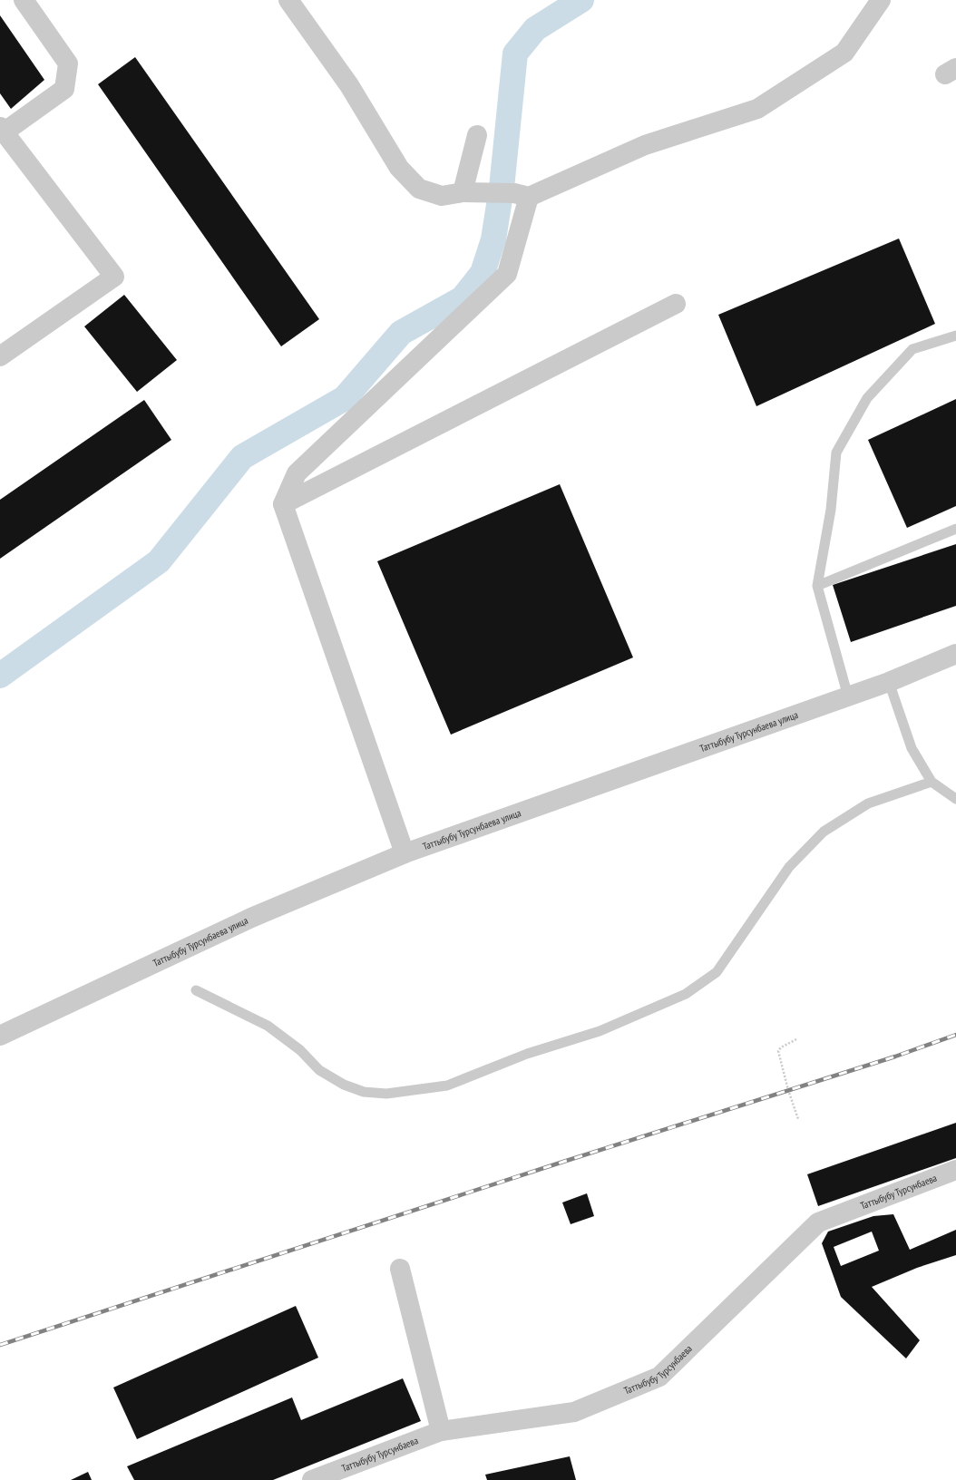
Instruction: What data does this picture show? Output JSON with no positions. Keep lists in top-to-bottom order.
{
  "streets": {
    "street": ["Таттыбубу Турсунбаева улица", "Таттыбубу Турсунбаева"]
  }
}
